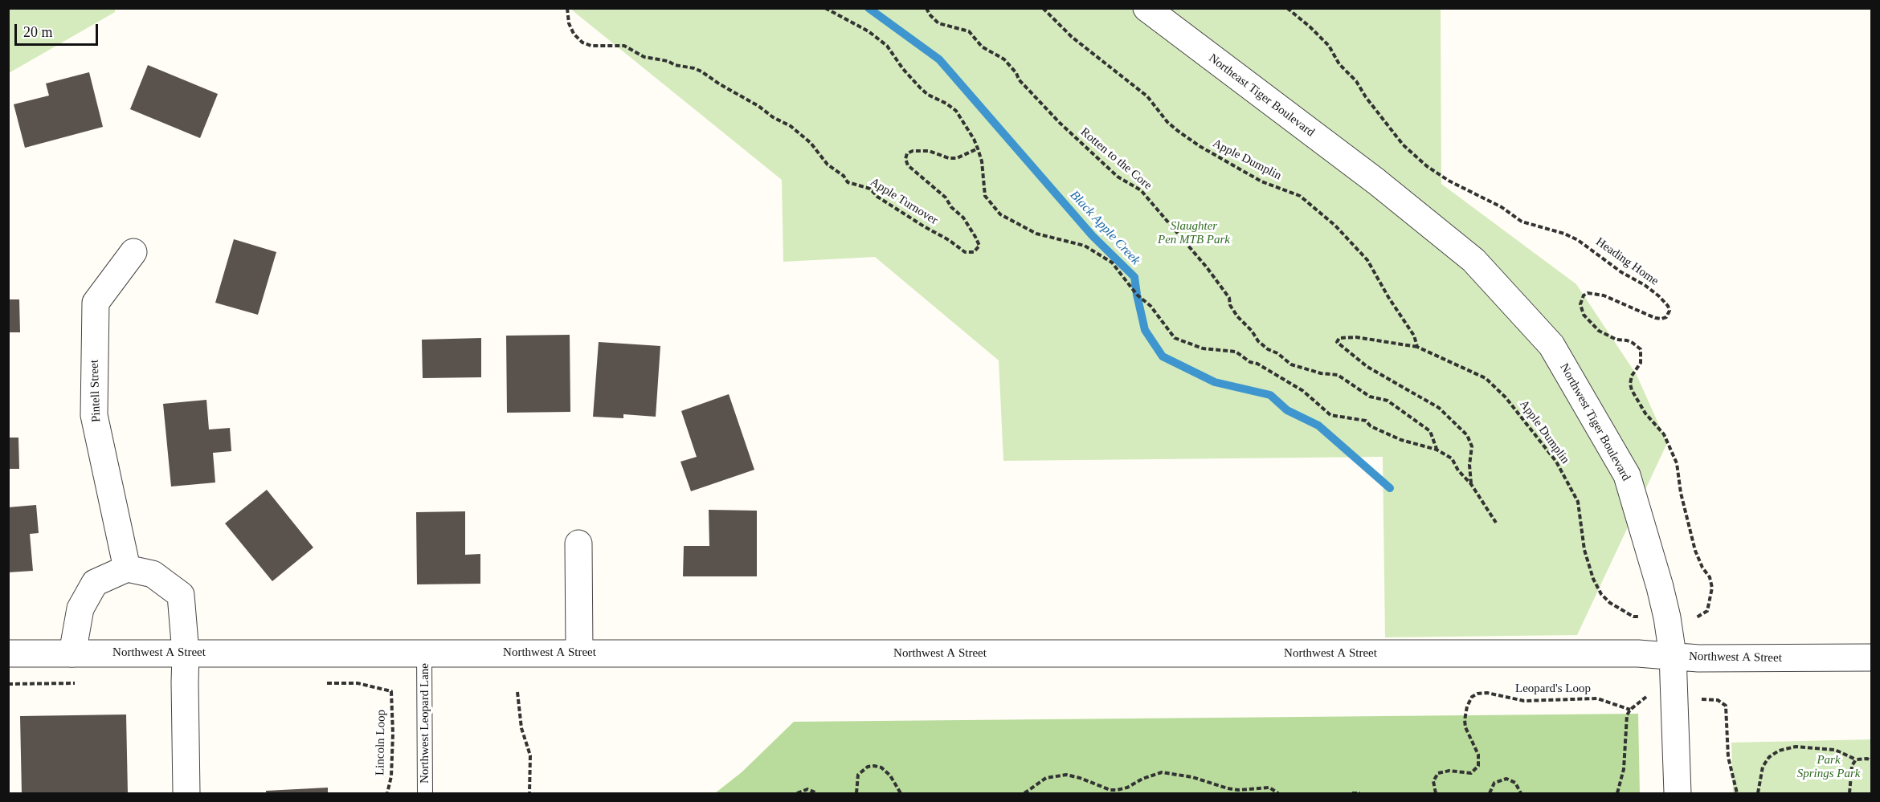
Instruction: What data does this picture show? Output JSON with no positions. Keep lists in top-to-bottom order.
{
  "streets": {
    "street": [
      "Northeast Tiger Boulevard",
      "Pintell Street",
      "Northwest Tiger Boulevard",
      "Northwest A Street"
    ],
    "lane": ["Northwest Leopard Lane"],
    "path": [
      "Rotten to the Core",
      "Apple Dumplin",
      "Apple Turnover",
      "Heading Home",
      "Leopard's Loop",
      "Lincoln Loop"
    ]
  },
  "crossings": [
    ["Northeast Tiger Boulevard", "Northwest Tiger Boulevard"],
    ["Northwest Tiger Boulevard", "Northwest A Street"],
    ["Northwest A Street", "Northwest Leopard Lane"]
  ],
  "water": ["Black Apple Creek"],
  "parks": ["Slaughter Pen MTB Park", "Park Springs Park"],
  "scale_bar": "20 m"
}
